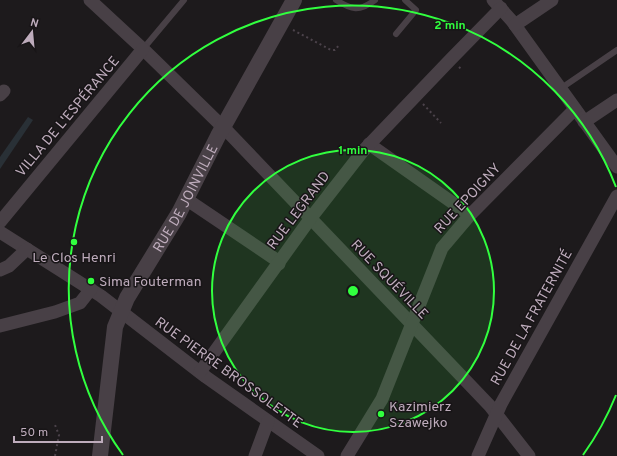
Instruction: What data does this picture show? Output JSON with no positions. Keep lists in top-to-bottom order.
{
  "streets": {
    "street": [
      "VILLA DE L'ESPÉRANCE",
      "RUE DE JOINVILLE",
      "RUE EPOIGNY",
      "RUE LEGRAND",
      "RUE SQUÉVILLE",
      "RUE DE LA FRATERNITÉ",
      "RUE PIERRE BROSSOLETTE"
    ]
  },
  "crossings": [
    ["VILLA DE L'ESPÉRANCE", "RUE SQUÉVILLE"],
    ["RUE DE JOINVILLE", "RUE SQUÉVILLE"],
    ["RUE DE JOINVILLE", "RUE PIERRE BROSSOLETTE"],
    ["RUE EPOIGNY", "RUE SQUÉVILLE"],
    ["RUE LEGRAND", "RUE SQUÉVILLE"],
    ["RUE LEGRAND", "RUE PIERRE BROSSOLETTE"],
    ["RUE SQUÉVILLE", "RUE DE LA FRATERNITÉ"]
  ],
  "places": ["Le Clos Henri", "Sima Fouterman", "Kazimierz Szawejko"],
  "scale_bar": "50 m",
  "north": "top",
  "rings": ["2 min", "1 min"]
}
